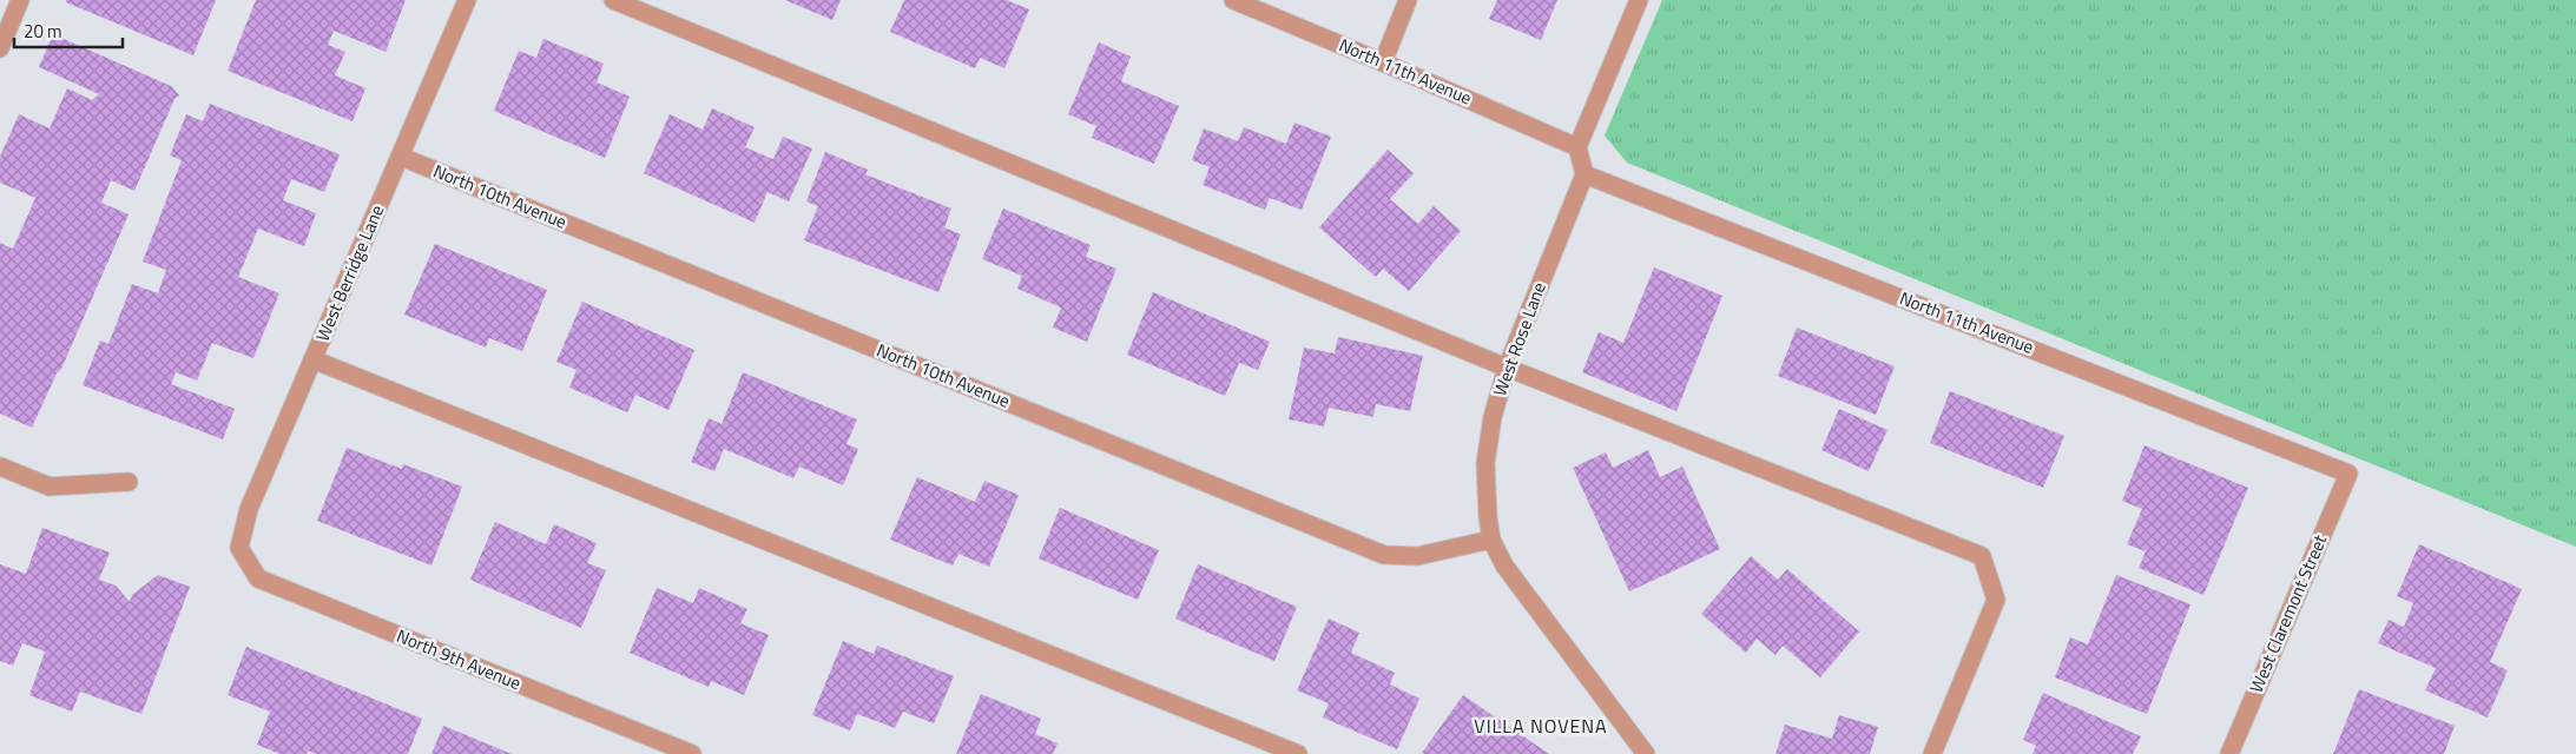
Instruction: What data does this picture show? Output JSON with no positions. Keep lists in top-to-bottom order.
{
  "streets": {
    "street": [
      "North 11th Avenue",
      "North 10th Avenue",
      "West Berridge Lane",
      "West Rose Lane",
      "West Claremont Street",
      "North 9th Avenue"
    ]
  },
  "crossings": [
    ["North 11th Avenue", "West Rose Lane"],
    ["North 11th Avenue", "West Claremont Street"],
    ["North 10th Avenue", "West Berridge Lane"],
    ["North 10th Avenue", "West Rose Lane"],
    ["West Berridge Lane", "North 9th Avenue"]
  ],
  "districts": ["VILLA NOVENA"],
  "scale_bar": "20 m"
}
